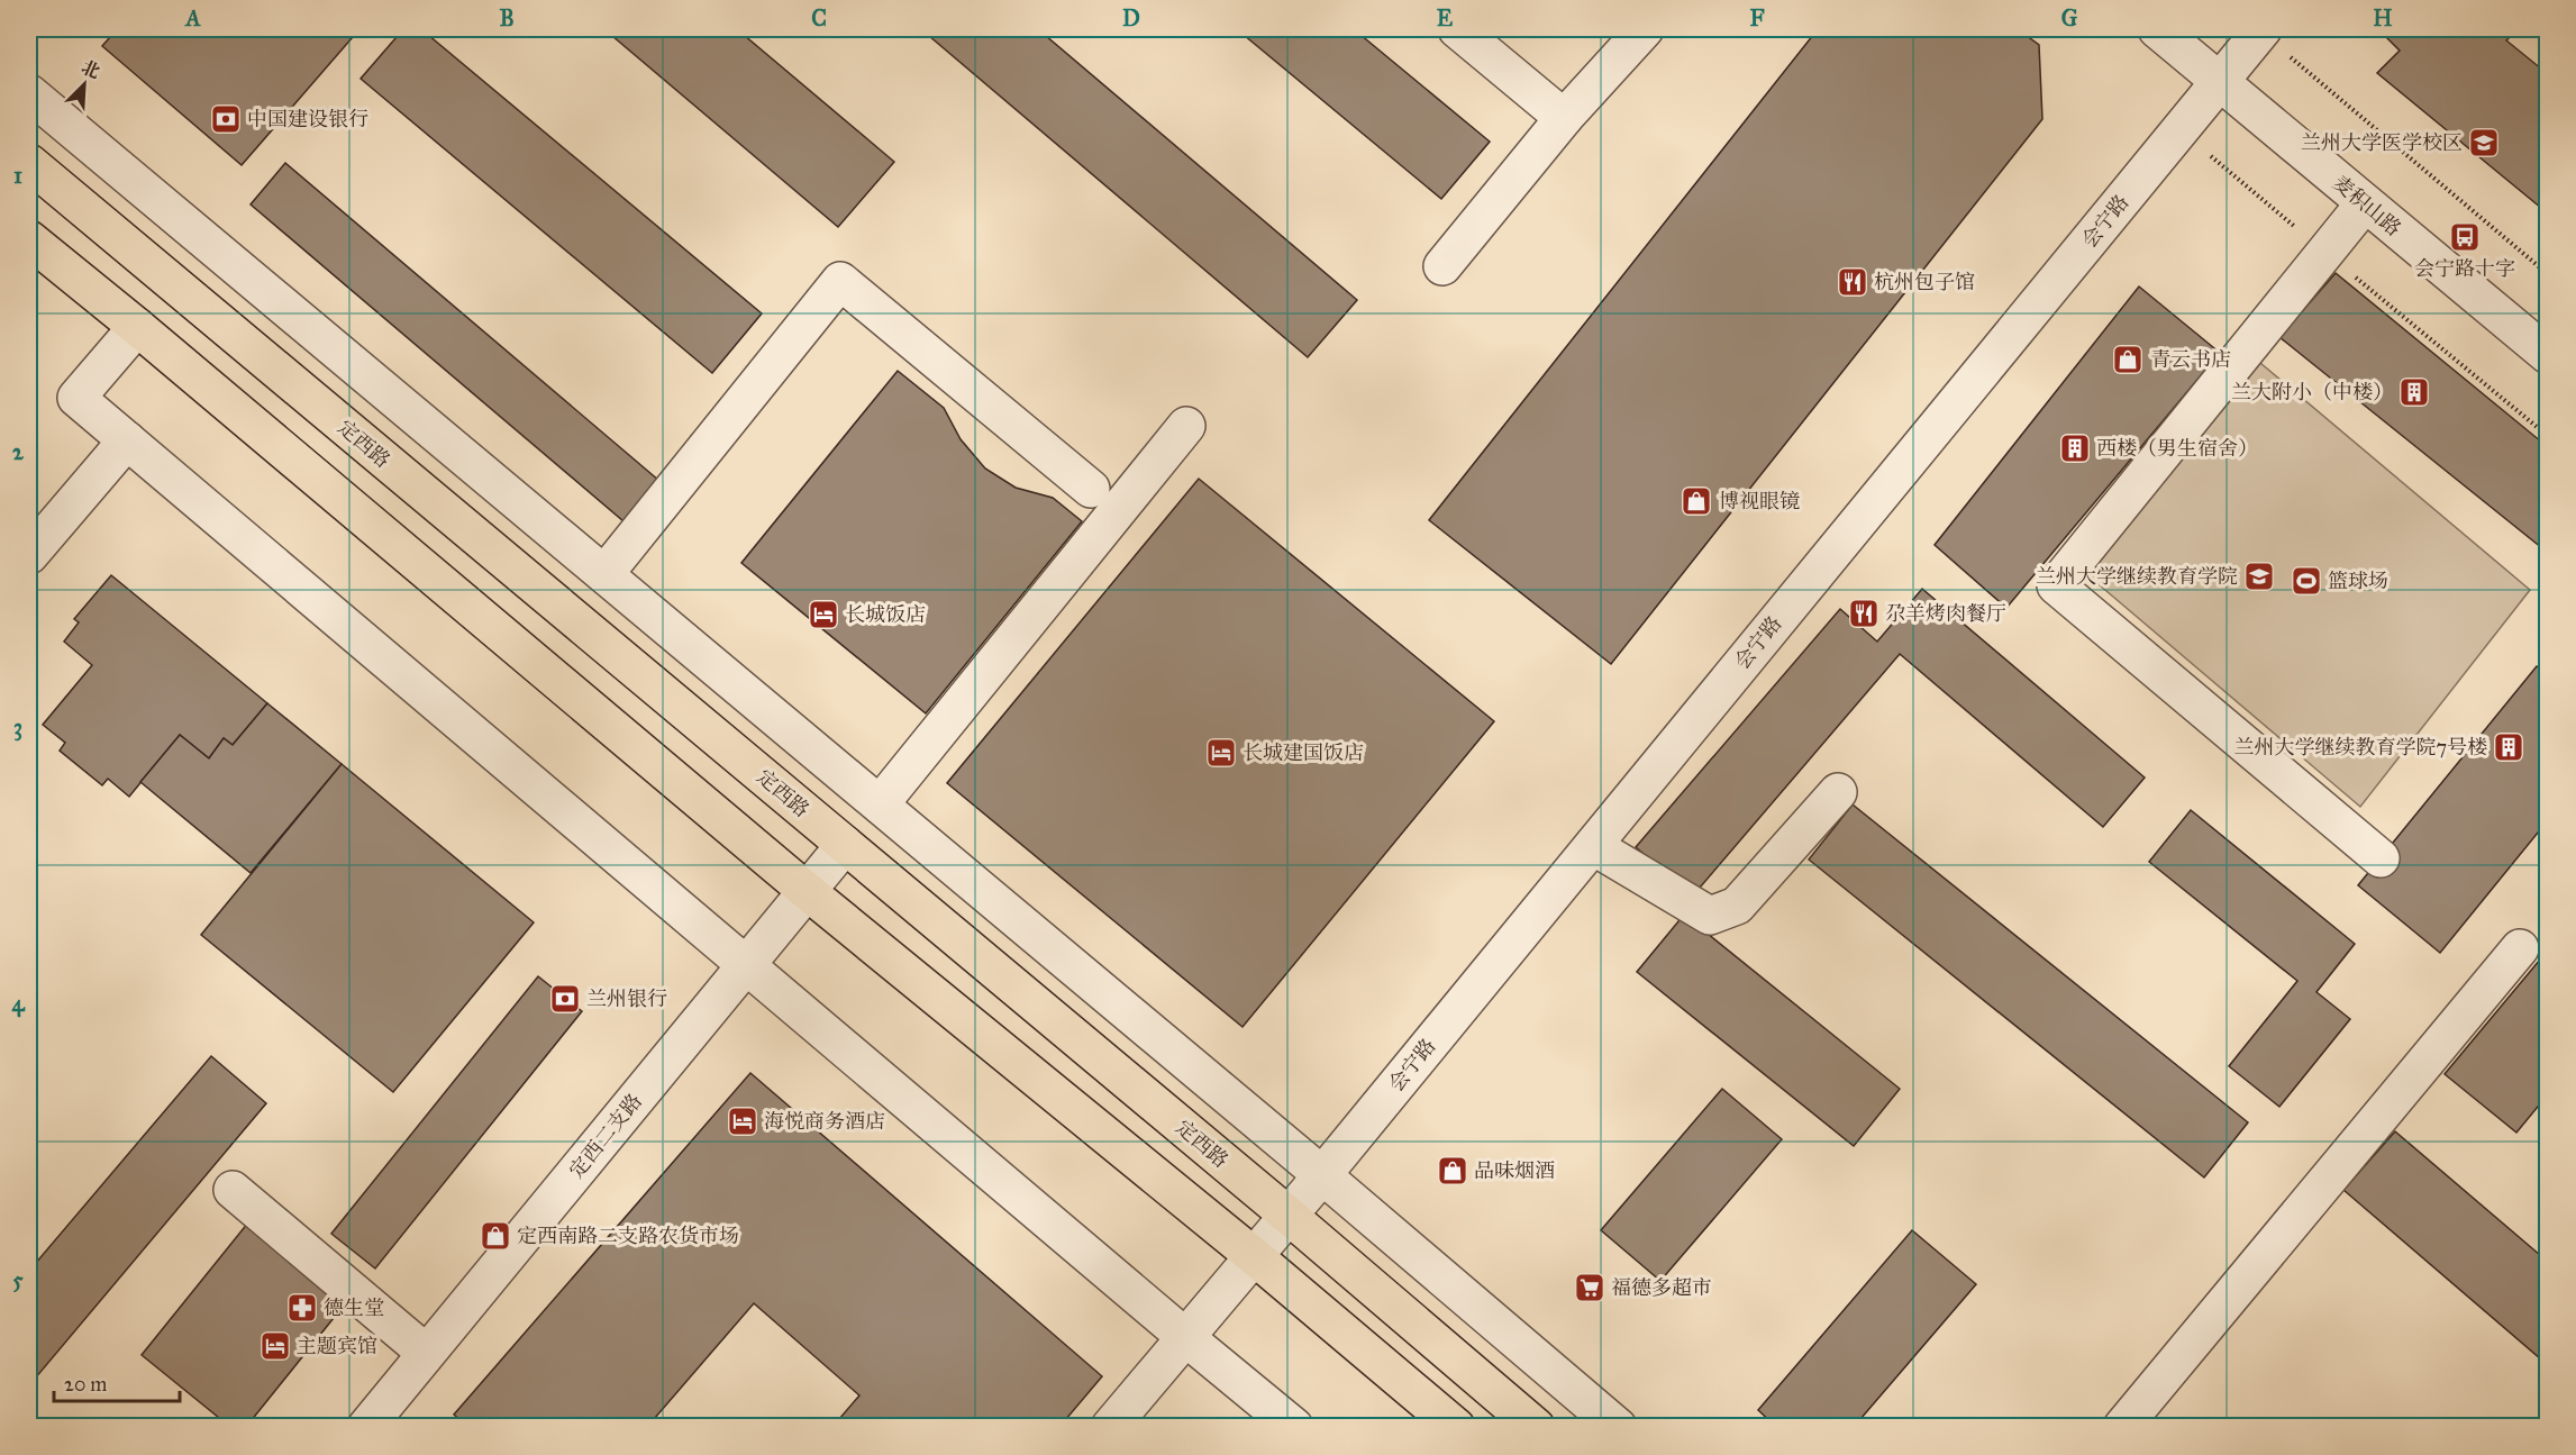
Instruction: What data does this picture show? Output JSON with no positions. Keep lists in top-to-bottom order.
{
  "streets": {
    "main road": ["定西路"],
    "street": ["麦积山路", "会宁路", "定西二支路"]
  },
  "crossings": [
    ["麦积山路", "会宁路"],
    ["会宁路", "定西路"],
    ["定西路", "定西二支路"]
  ],
  "places": {
    "bank": ["中国建设银行", "兰州银行"],
    "school or university": ["兰州大学医学校区", "兰州大学继续教育学院"],
    "bus stop": ["会宁路十字"],
    "restaurant": ["杭州包子馆", "尕羊烤肉餐厅"],
    "shop": [
      "青云书店",
      "博视眼镜",
      "品味烟酒",
      "定西南路二支路农货市场"
    ],
    "building": ["兰大附小（中楼）", "西楼（男生宿舍）", "兰州大学继续教育学院7号楼"],
    "sports": ["篮球场"],
    "hotel": [
      "长城饭店",
      "长城建国饭店",
      "海悦商务酒店",
      "主题宾馆"
    ],
    "supermarket": ["福德多超市"],
    "pharmacy": ["德生堂"]
  },
  "scale_bar": "20 m",
  "north": "top right",
  "grid": {
    "columns": [
      "A",
      "B",
      "C",
      "D",
      "E",
      "F",
      "G",
      "H"
    ],
    "rows": [
      "1",
      "2",
      "3",
      "4",
      "5"
    ]
  }
}
